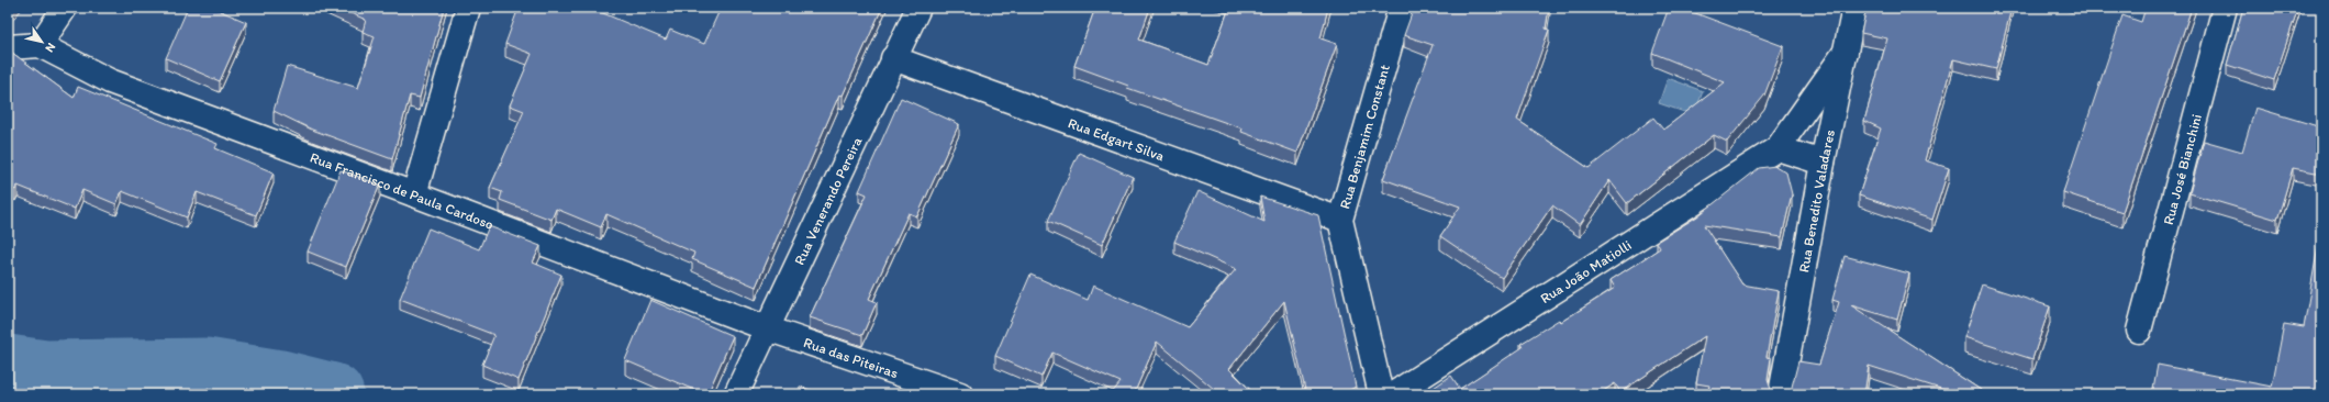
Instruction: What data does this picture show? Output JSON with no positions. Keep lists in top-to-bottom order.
{
  "streets": {
    "street": [
      "Rua Benjamim Constant",
      "Rua Edgart Silva",
      "Rua José Bianchini",
      "Rua Francisco de Paula Cardoso",
      "Rua Venerando Pereira",
      "Rua Benedito Valadares",
      "Rua João Matiolli",
      "Rua das Piteiras"
    ]
  },
  "crossings": [
    ["Rua Benjamim Constant", "Rua Edgart Silva"],
    ["Rua Edgart Silva", "Rua Venerando Pereira"],
    ["Rua Francisco de Paula Cardoso", "Rua Venerando Pereira"],
    ["Rua Francisco de Paula Cardoso", "Rua das Piteiras"],
    ["Rua Venerando Pereira", "Rua das Piteiras"],
    ["Rua Benedito Valadares", "Rua João Matiolli"]
  ],
  "north": "bottom right"
}
